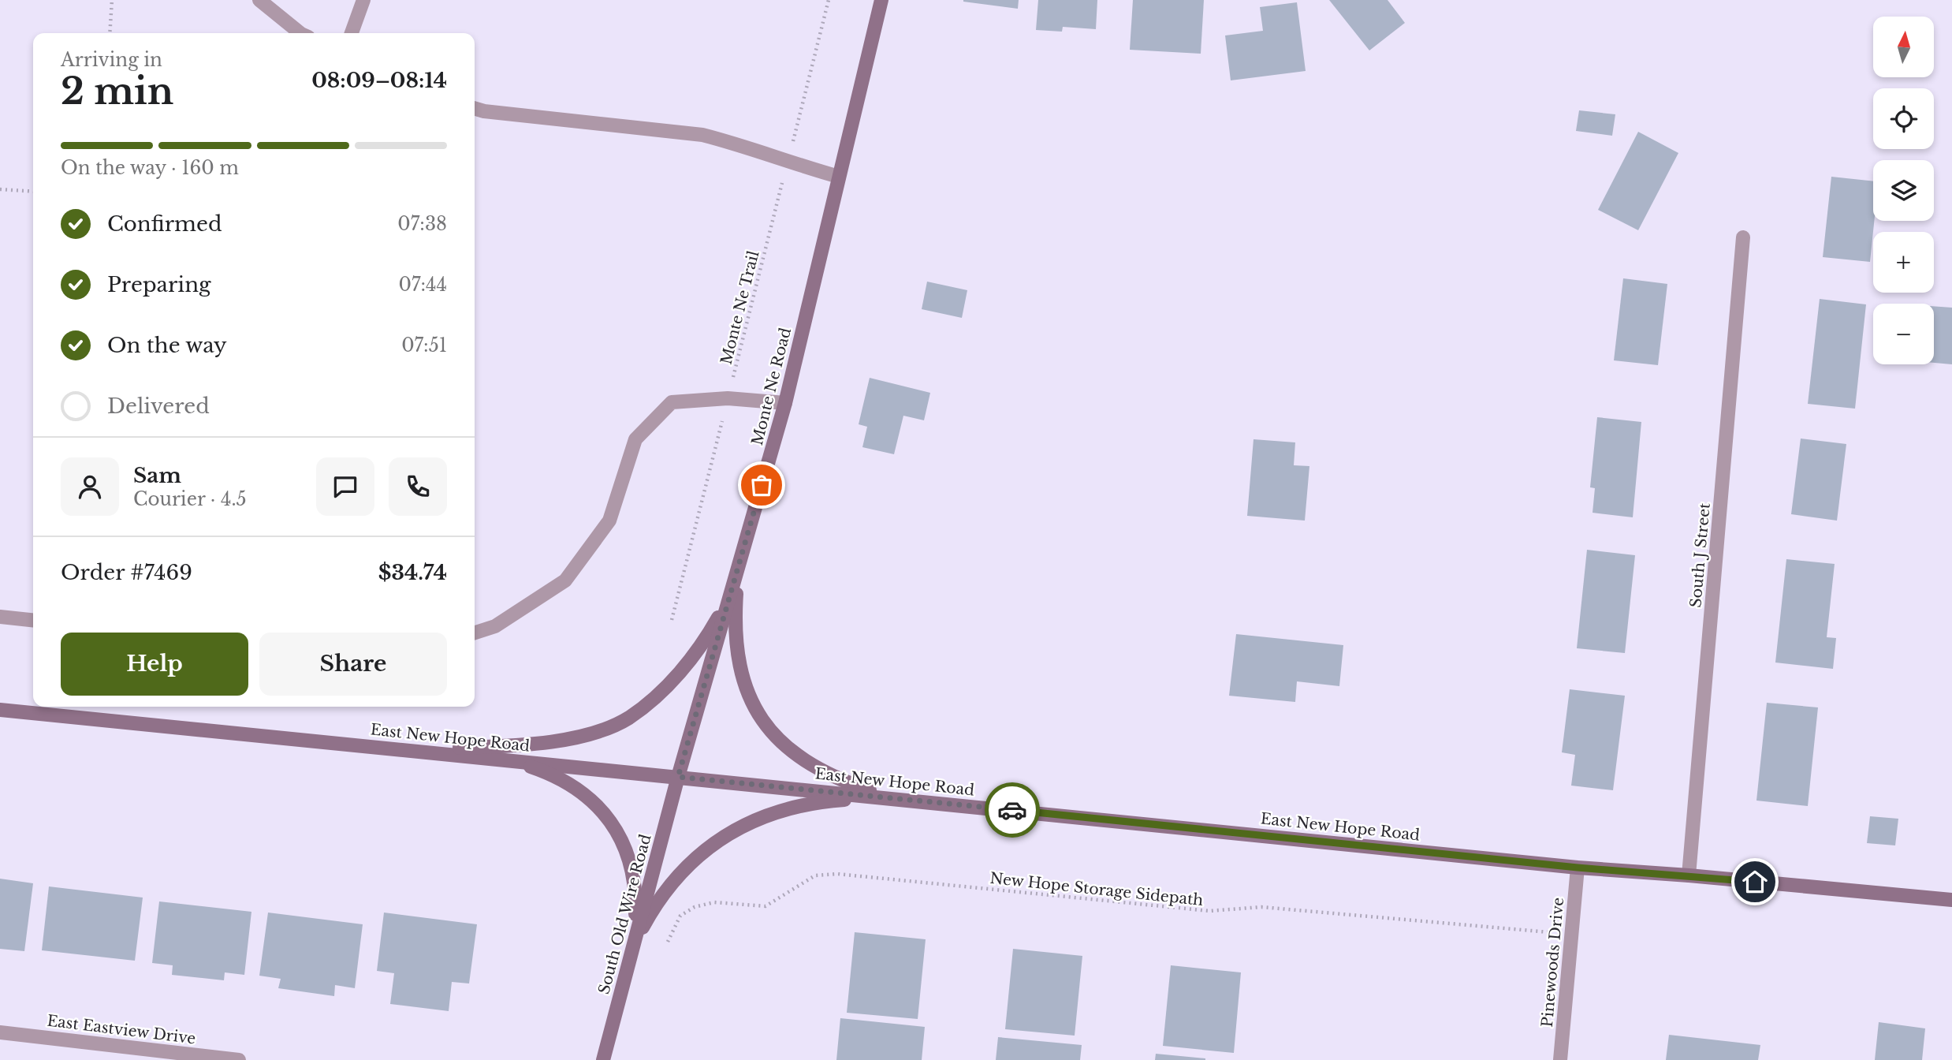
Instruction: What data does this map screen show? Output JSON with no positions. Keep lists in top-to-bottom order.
{
  "streets": {
    "street": [
      "Monte Ne Road",
      "South J Street",
      "East New Hope Road",
      "South Old Wire Road",
      "Pinewoods Drive",
      "East Eastview Drive"
    ],
    "path": ["Monte Ne Trail", "New Hope Storage Sidepath"]
  },
  "crossings": [
    ["Monte Ne Road", "East New Hope Road"],
    ["Monte Ne Road", "South Old Wire Road"],
    ["South J Street", "East New Hope Road"],
    ["East New Hope Road", "South Old Wire Road"],
    ["East New Hope Road", "Pinewoods Drive"]
  ],
  "north": "top",
  "page": {
    "map_buttons": ["+", "−"],
    "heading": ["2 min", "Arriving in", "08:09–08:14"],
    "panel": [
      "Sam",
      "Courier · 4.5",
      "Order #7469",
      "$34.74"
    ],
    "bar": "On the way · 160 m",
    "list": [
      ["Confirmed", "07:38"],
      ["Preparing", "07:44"],
      ["On the way", "07:51"],
      "Delivered"
    ],
    "buttons": ["Help", "Share"]
  }
}
